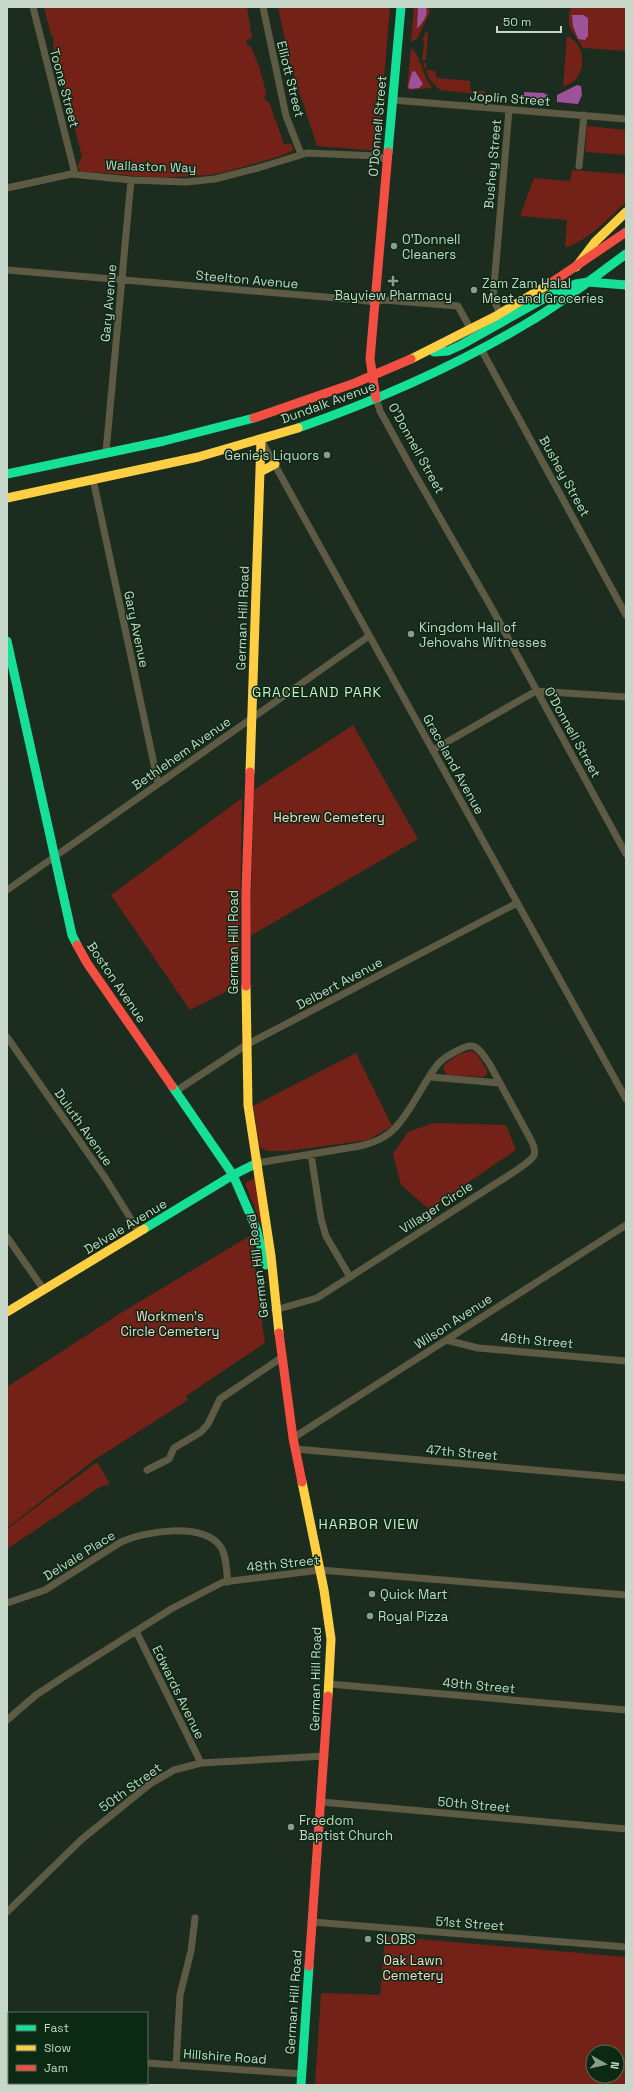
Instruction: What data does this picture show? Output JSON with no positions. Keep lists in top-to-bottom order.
{
  "streets": {
    "main road": [
      "O'Donnell Street",
      "Dundalk Avenue",
      "German Hill Road",
      "Boston Avenue",
      "Delvale Avenue"
    ],
    "street": [
      "Elliott Street",
      "Toone Street",
      "Joplin Street",
      "Bushey Street",
      "Wallaston Way",
      "Steelton Avenue",
      "Gary Avenue",
      "Bethlehem Avenue",
      "Graceland Avenue",
      "Delbert Avenue",
      "Duluth Avenue",
      "Villager Circle",
      "Wilson Avenue",
      "46th Street",
      "47th Street",
      "Delvale Place",
      "48th Street",
      "49th Street",
      "Edwards Avenue",
      "50th Street",
      "51st Street",
      "Hillshire Road"
    ]
  },
  "crossings": [
    ["Elliott Street", "Wallaston Way"],
    ["Toone Street", "Wallaston Way"],
    ["Joplin Street", "O'Donnell Street"],
    ["Joplin Street", "Bushey Street"],
    ["O'Donnell Street", "Wallaston Way"],
    ["O'Donnell Street", "Steelton Avenue"],
    ["O'Donnell Street", "Dundalk Avenue"],
    ["Bushey Street", "Dundalk Avenue"],
    ["Wallaston Way", "Gary Avenue"],
    ["Steelton Avenue", "Gary Avenue"],
    ["Steelton Avenue", "Dundalk Avenue"],
    ["Gary Avenue", "Dundalk Avenue"],
    ["Gary Avenue", "Bethlehem Avenue"],
    ["Dundalk Avenue", "German Hill Road"],
    ["Dundalk Avenue", "Graceland Avenue"],
    ["German Hill Road", "Bethlehem Avenue"],
    ["German Hill Road", "Graceland Avenue"],
    ["German Hill Road", "Boston Avenue"],
    ["German Hill Road", "Delbert Avenue"],
    ["German Hill Road", "Villager Circle"],
    ["German Hill Road", "Delvale Avenue"],
    ["German Hill Road", "Wilson Avenue"],
    ["German Hill Road", "47th Street"],
    ["German Hill Road", "48th Street"],
    ["German Hill Road", "49th Street"],
    ["German Hill Road", "50th Street"],
    ["German Hill Road", "51st Street"],
    ["German Hill Road", "Hillshire Road"],
    ["Bethlehem Avenue", "Graceland Avenue"],
    ["Bethlehem Avenue", "Boston Avenue"],
    ["Graceland Avenue", "Delbert Avenue"],
    ["Boston Avenue", "Delbert Avenue"],
    ["Boston Avenue", "Villager Circle"],
    ["Boston Avenue", "Delvale Avenue"],
    ["Duluth Avenue", "Delvale Avenue"],
    ["Villager Circle", "Delvale Avenue"],
    ["Wilson Avenue", "46th Street"],
    ["Delvale Place", "48th Street"],
    ["48th Street", "Edwards Avenue"],
    ["Edwards Avenue", "50th Street"]
  ],
  "districts": ["GRACELAND PARK", "HARBOR VIEW"],
  "parks": ["Hebrew Cemetery", "Workmen's Circle Cemetery", "Oak Lawn Cemetery"],
  "places": {
    "other": [
      "O'Donnell Cleaners",
      "Zam Zam Halal Meat and Groceries",
      "Genie's Liquors",
      "Kingdom Hall of Jehovahs Witnesses",
      "Quick Mart",
      "Royal Pizza",
      "Freedom Baptist Church",
      "SLOBS"
    ],
    "health": ["Bayview Pharmacy"]
  },
  "legend": ["Fast", "Slow", "Jam"],
  "scale_bar": "50 m",
  "north": "right"
}
